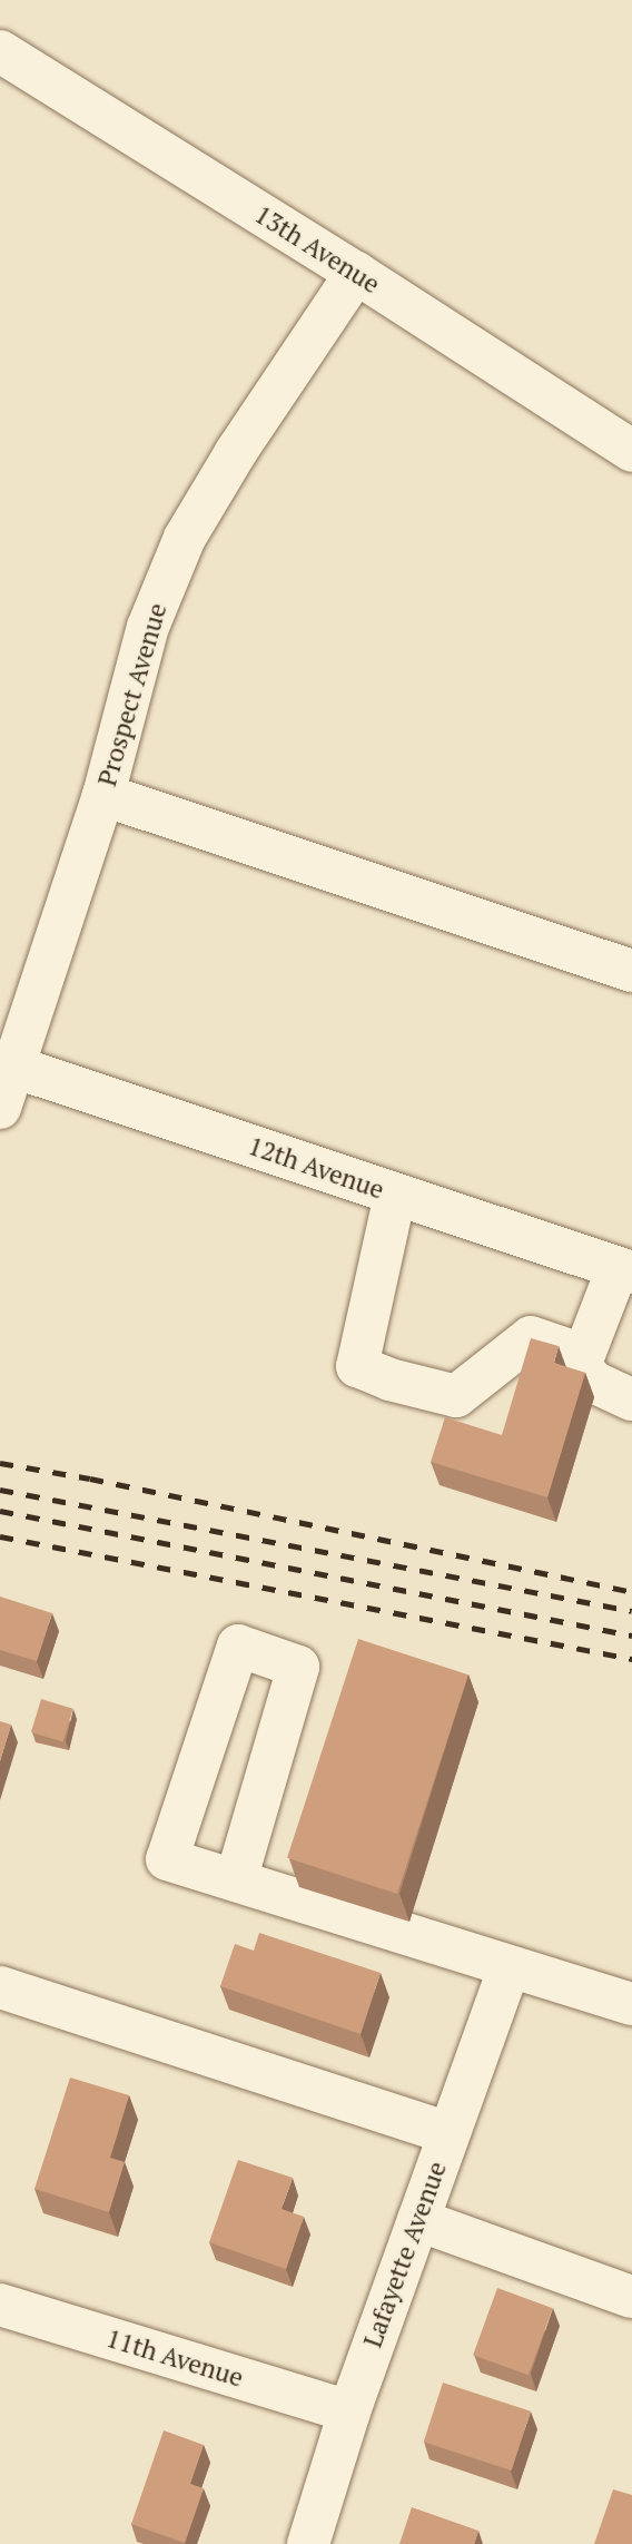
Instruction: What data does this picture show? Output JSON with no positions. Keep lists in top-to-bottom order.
{
  "streets": {
    "street": [
      "13th Avenue",
      "Prospect Avenue",
      "12th Avenue",
      "Lafayette Avenue",
      "11th Avenue"
    ]
  },
  "crossings": [
    ["13th Avenue", "Prospect Avenue"],
    ["Prospect Avenue", "12th Avenue"],
    ["Lafayette Avenue", "11th Avenue"]
  ]
}
